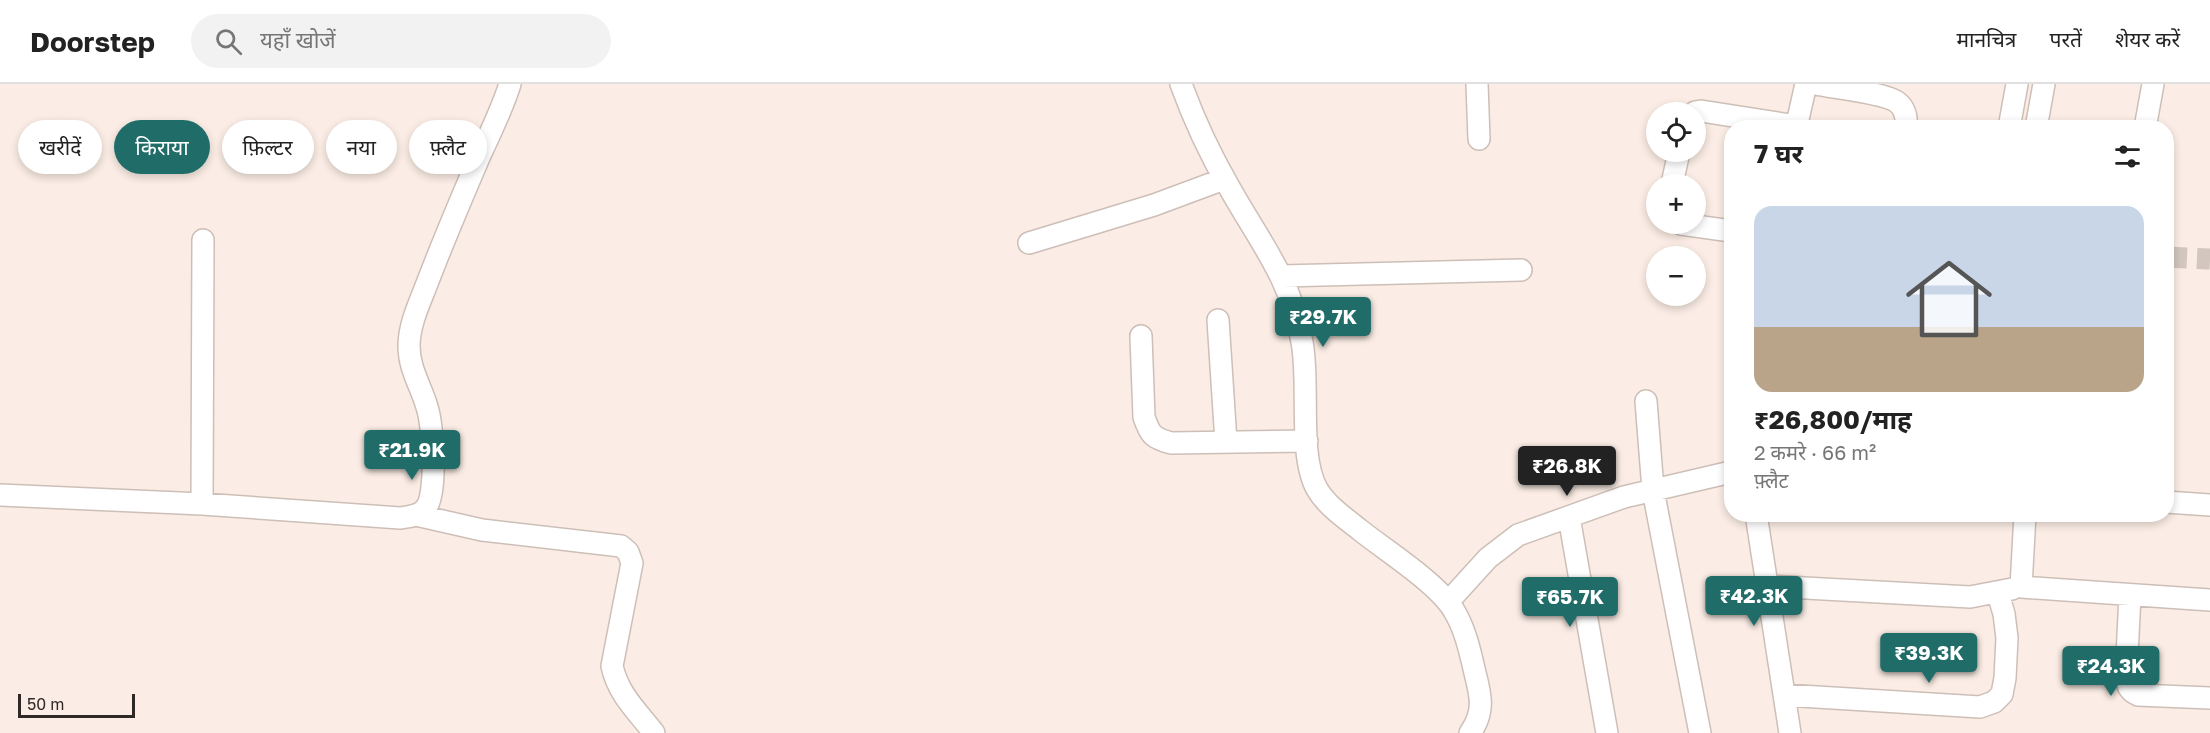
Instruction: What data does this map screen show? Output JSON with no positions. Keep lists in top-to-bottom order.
{
  "scale_bar": "50 m",
  "page": {
    "header": "Doorstep",
    "search": "यहाँ खोजें",
    "nav": ["मानचित्र", "परतें", "शेयर करें"],
    "map_buttons": ["+", "−"],
    "chip": [
      "खरीदें",
      "किराया",
      "फ़िल्टर",
      "नया",
      "फ़्लैट"
    ],
    "heading": "7 घर",
    "list": [
      {
        "name": "₹26,800/माह",
        "note": "2 कमरे · 66 m² · फ़्लैट"
      }
    ],
    "price": [
      "₹29.7K",
      "₹21.9K",
      "₹26.8K",
      "₹42.3K",
      "₹65.7K",
      "₹39.3K",
      "₹24.3K"
    ],
    "scale": "50 m"
  }
}
